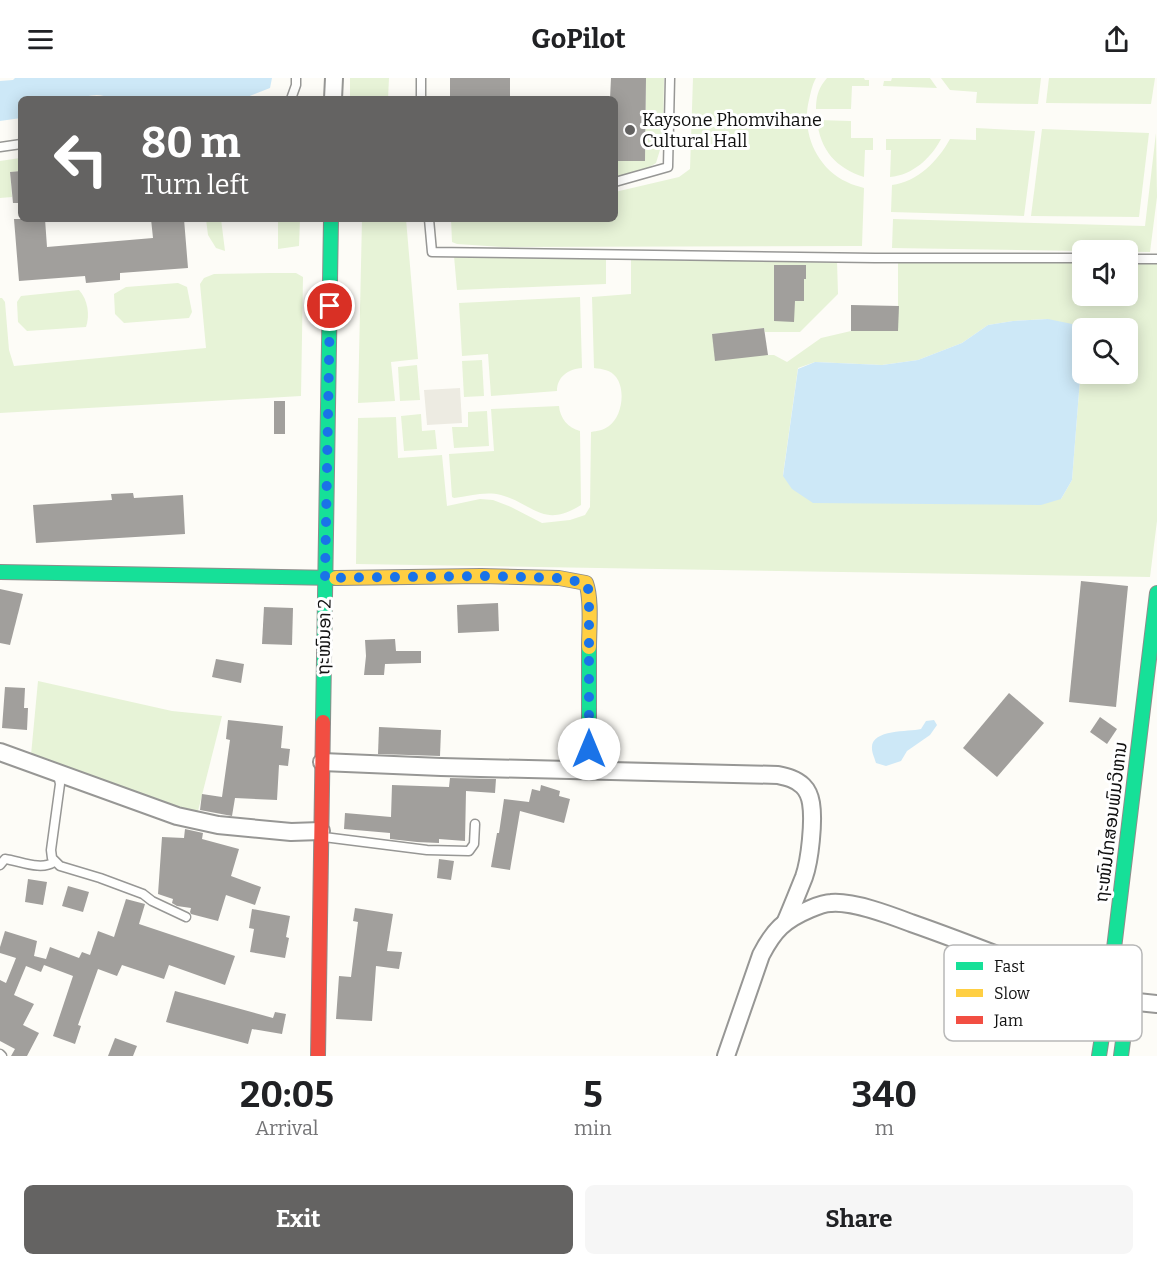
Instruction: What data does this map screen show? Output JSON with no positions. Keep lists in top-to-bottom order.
{
  "streets": {
    "main road": ["ຖະໜົນອາ 2", "ຖະໜົນໄກສອນພົມວິຫານ"]
  },
  "places": ["Kaysone Phomvihane Cultural Hall"],
  "legend": ["Fast", "Slow", "Jam"],
  "page": {
    "header": "GoPilot",
    "turn": ["80 m", "Turn left"],
    "eta": [
      "20:05",
      "Arrival",
      "5",
      "min",
      "340",
      "m"
    ],
    "buttons": ["Exit", "Share"]
  }
}
